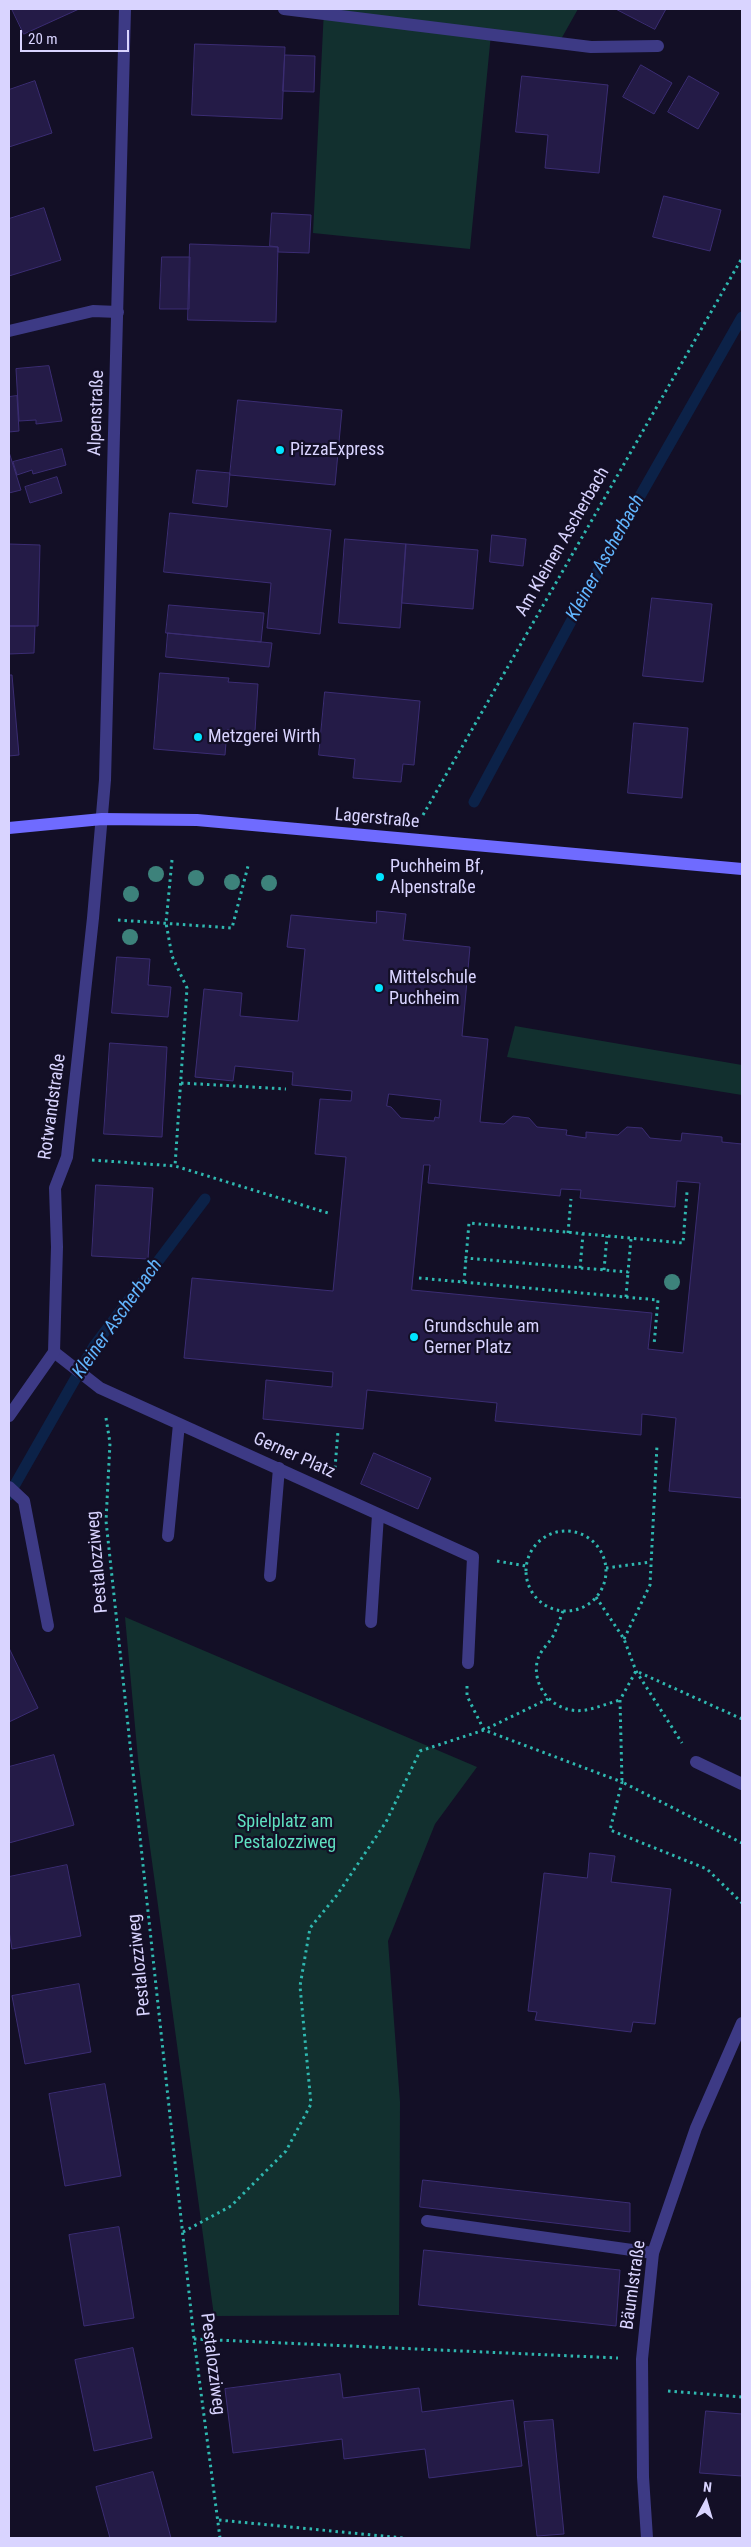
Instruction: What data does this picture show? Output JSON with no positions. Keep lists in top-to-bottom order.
{
  "streets": {
    "street": [
      "Alpenstraße",
      "Lagerstraße",
      "Rotwandstraße",
      "Gerner Platz",
      "Bäumlstraße"
    ],
    "path": ["Am Kleinen Ascherbach", "Pestalozziweg"]
  },
  "crossings": [
    ["Alpenstraße", "Lagerstraße"],
    ["Alpenstraße", "Rotwandstraße"],
    ["Am Kleinen Ascherbach", "Lagerstraße"],
    ["Lagerstraße", "Rotwandstraße"],
    ["Rotwandstraße", "Gerner Platz"],
    ["Gerner Platz", "Pestalozziweg"]
  ],
  "water": ["Kleiner Ascherbach"],
  "parks": ["Spielplatz am Pestalozziweg"],
  "places": [
    "PizzaExpress",
    "Metzgerei Wirth",
    "Puchheim Bf, Alpenstraße",
    "Mittelschule Puchheim",
    "Grundschule am Gerner Platz"
  ],
  "scale_bar": "20 m",
  "north": "top"
}
